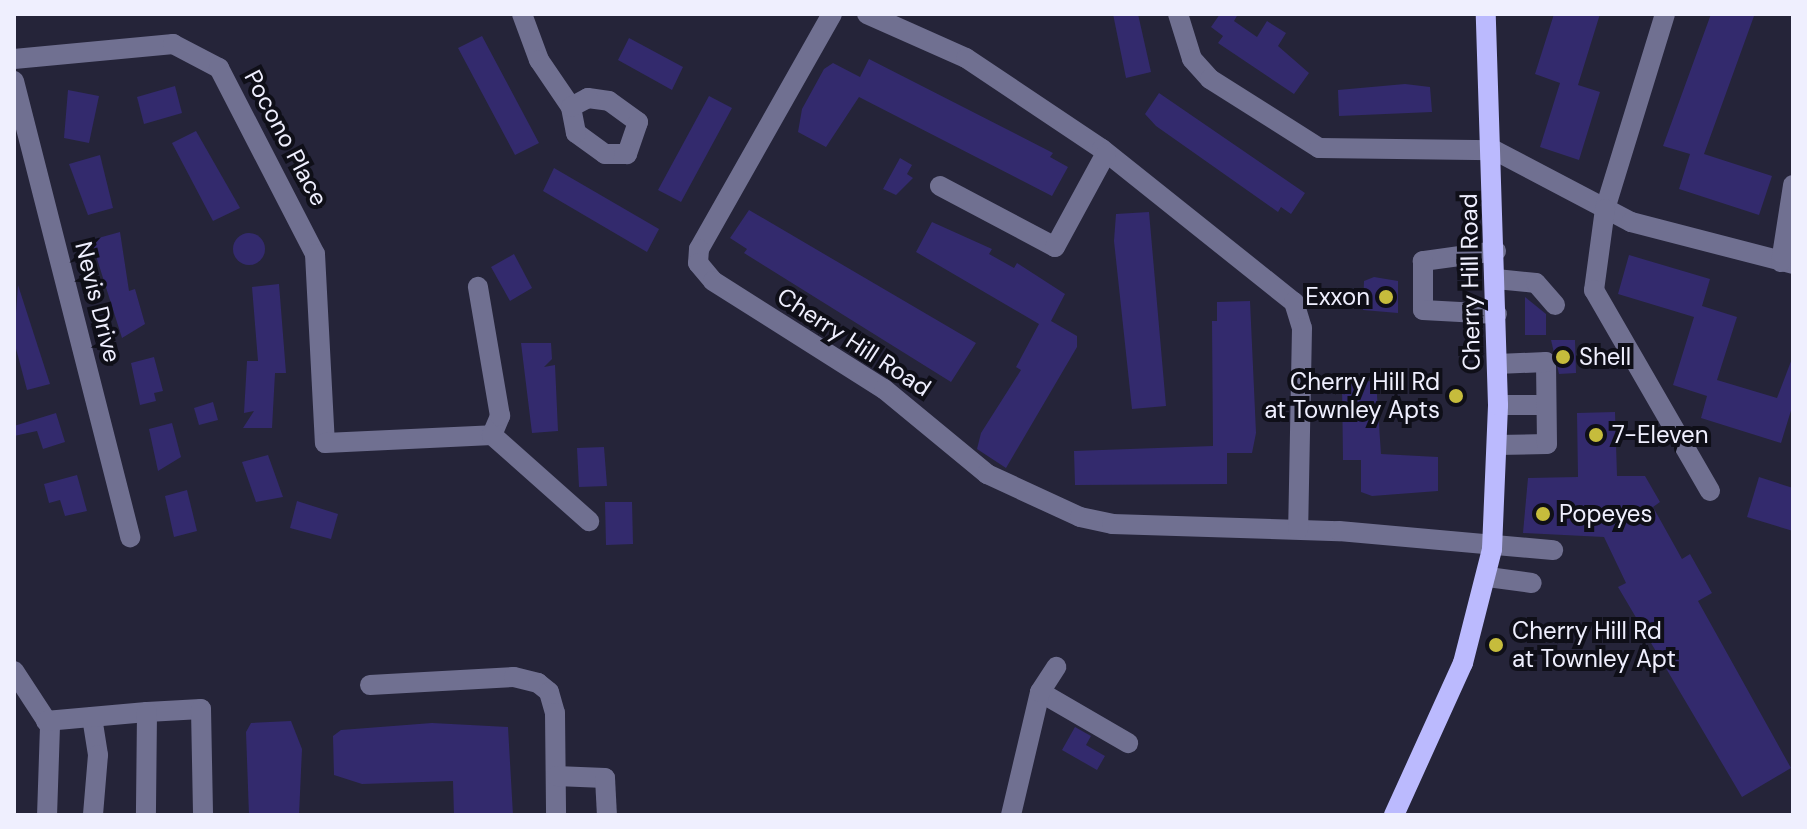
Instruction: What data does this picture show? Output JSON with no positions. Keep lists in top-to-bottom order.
{
  "streets": {
    "main road": ["Cherry Hill Road"],
    "street": ["Pocono Place", "Nevis Drive"]
  },
  "places": [
    "Exxon",
    "Shell",
    "Cherry Hill Rd at Townley Apts",
    "7-Eleven",
    "Popeyes",
    "Cherry Hill Rd at Townley Apt"
  ]
}
